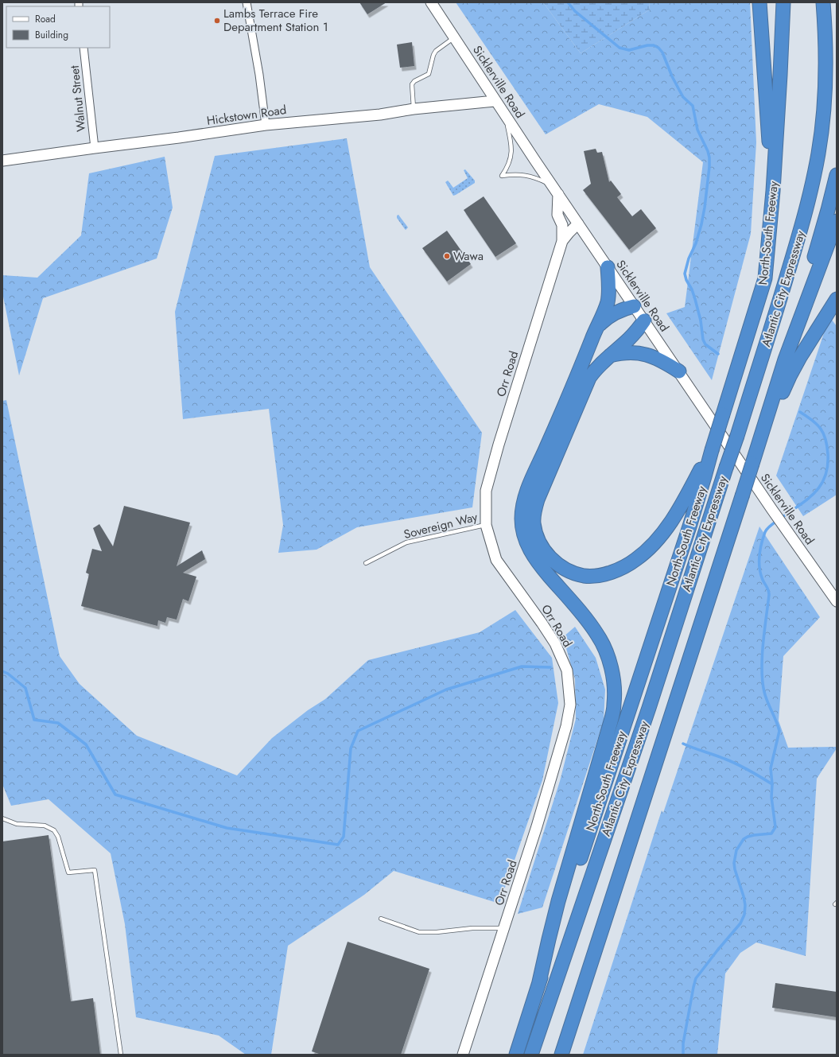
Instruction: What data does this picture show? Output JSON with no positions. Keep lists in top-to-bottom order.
{
  "streets": {
    "highway": ["North-South Freeway", "Atlantic City Expressway"],
    "street": [
      "Sicklerville Road",
      "Walnut Street",
      "Hickstown Road",
      "Orr Road"
    ],
    "lane": ["Sovereign Way"]
  },
  "crossings": [
    ["Sicklerville Road", "Hickstown Road"],
    ["Sicklerville Road", "Orr Road"],
    ["Walnut Street", "Hickstown Road"],
    ["Orr Road", "Sovereign Way"]
  ],
  "places": ["Lambs Terrace Fire Department Station 1", "Wawa"],
  "legend": ["Road", "Building"]
}
